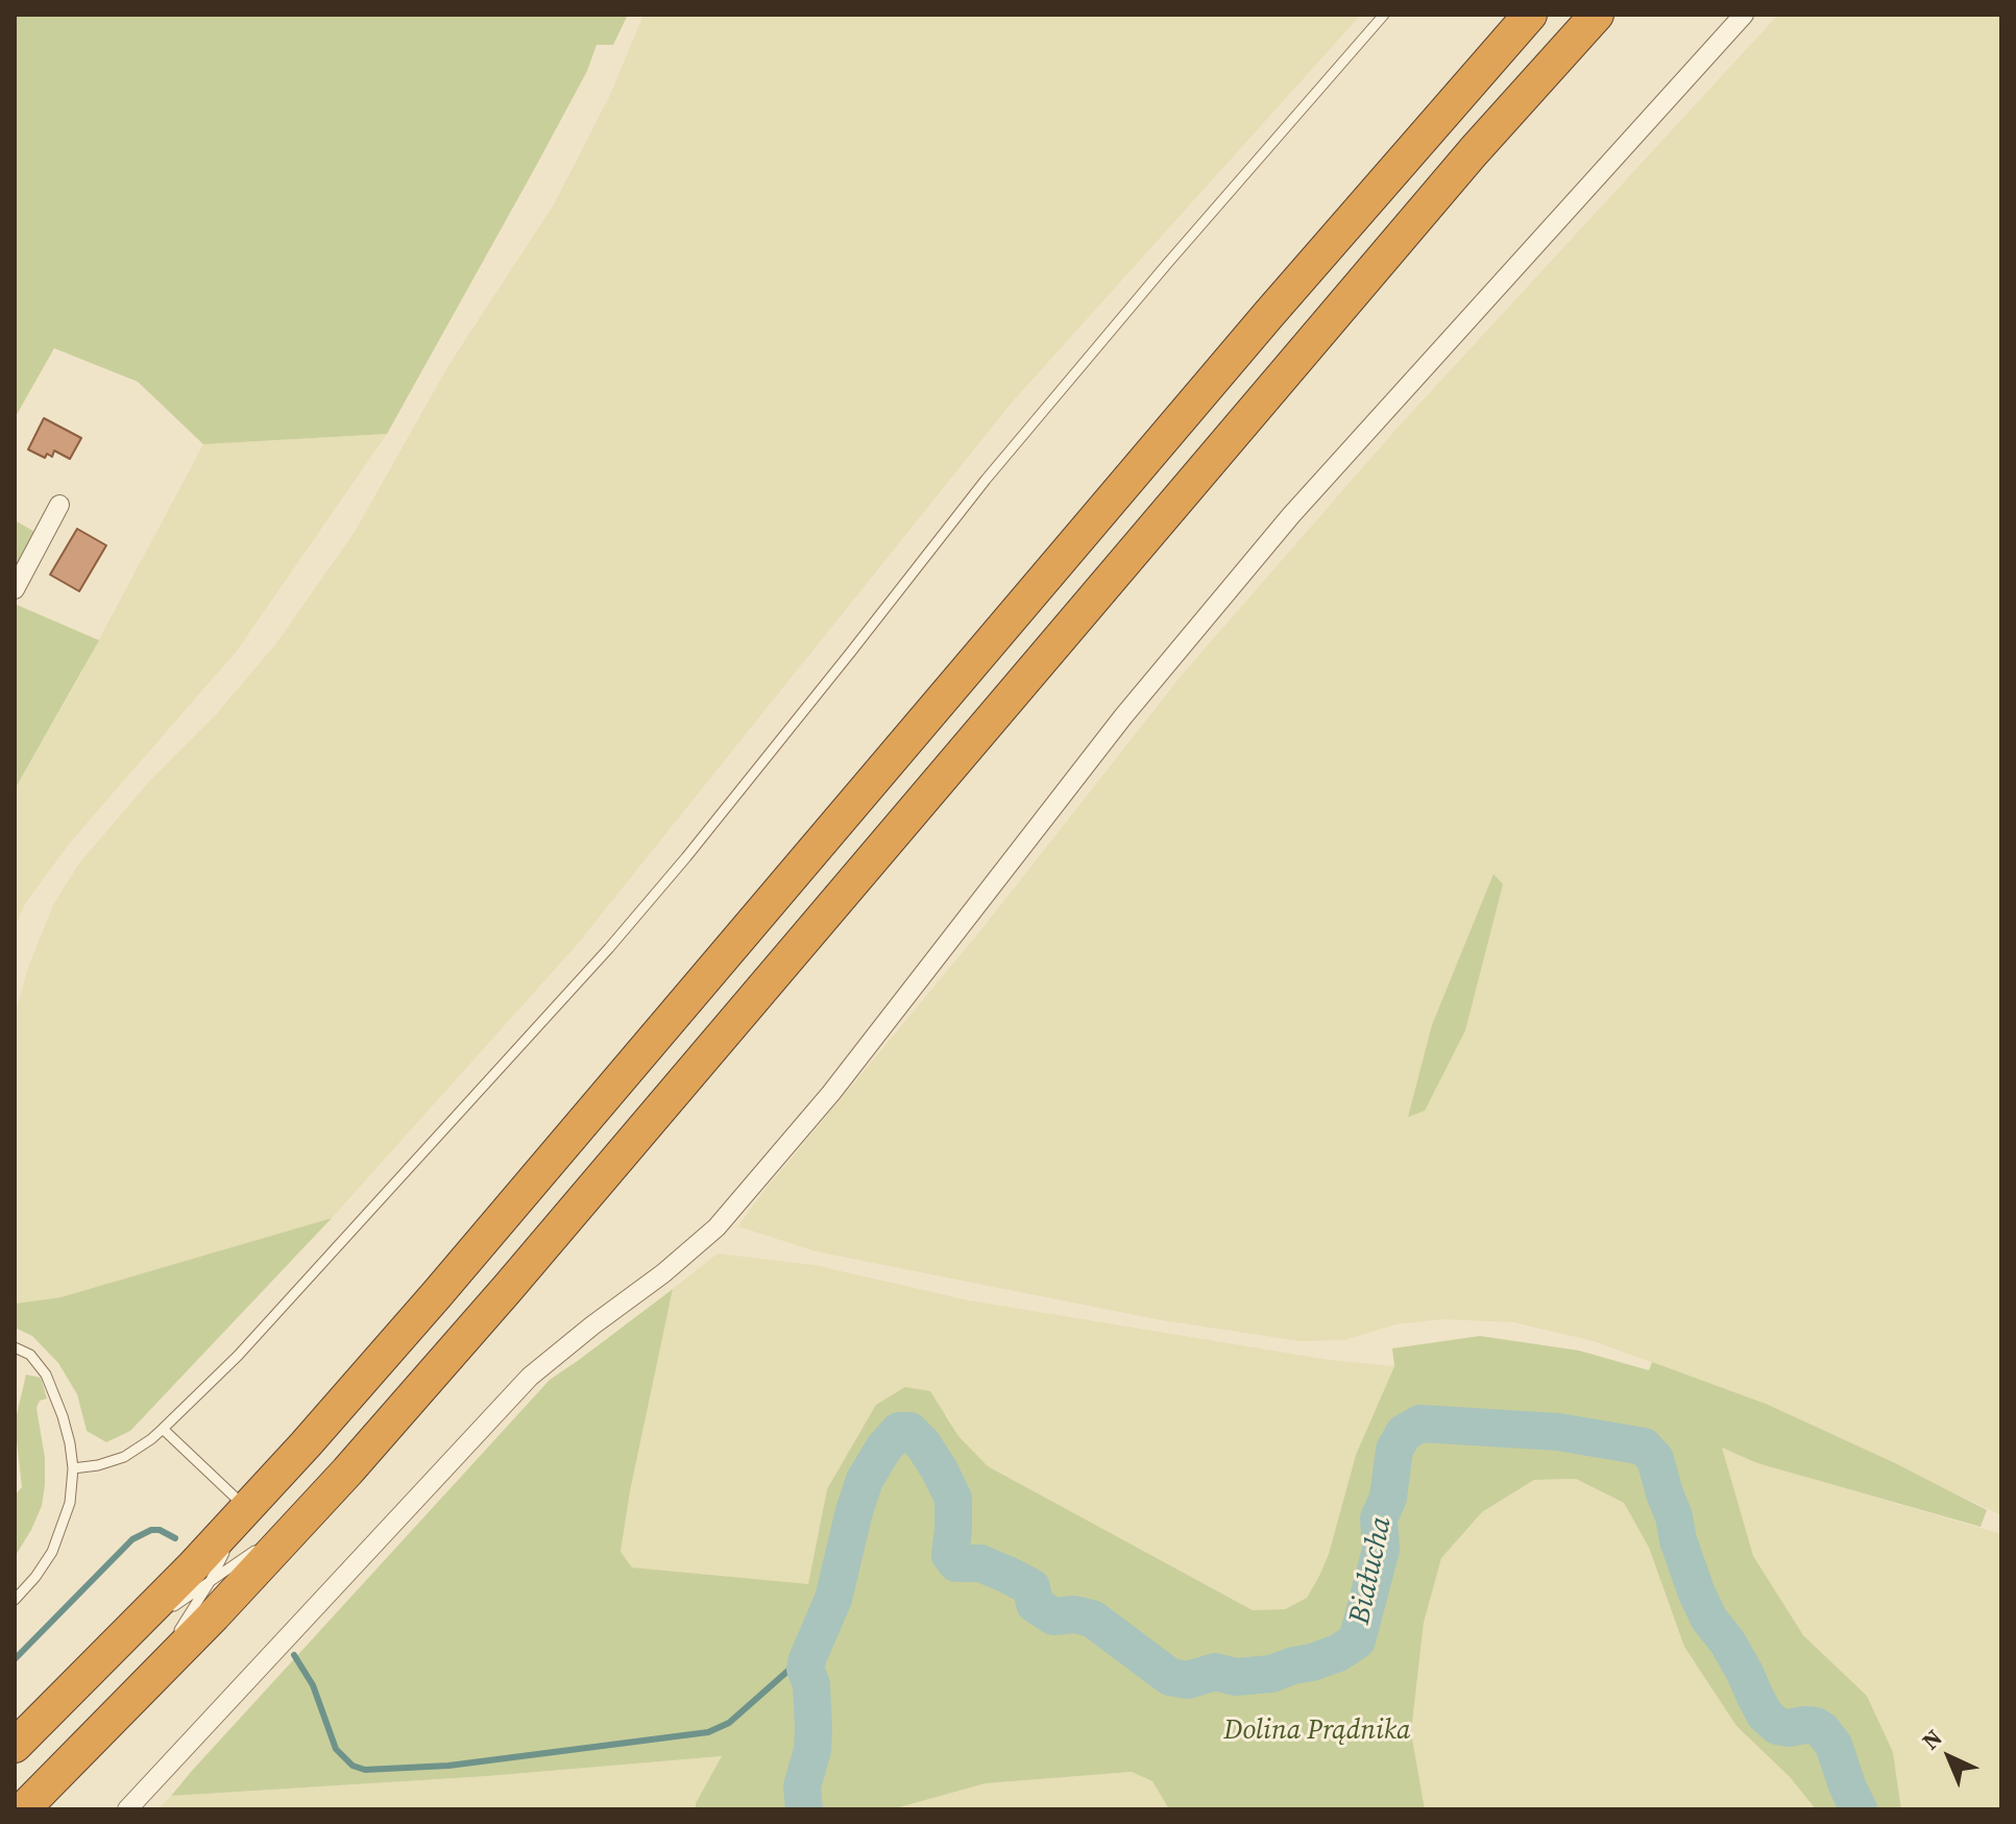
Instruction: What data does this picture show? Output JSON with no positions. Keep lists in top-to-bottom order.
{
  "water": ["Białucha"],
  "parks": ["Dolina Prądnika"],
  "north": "top left"
}
